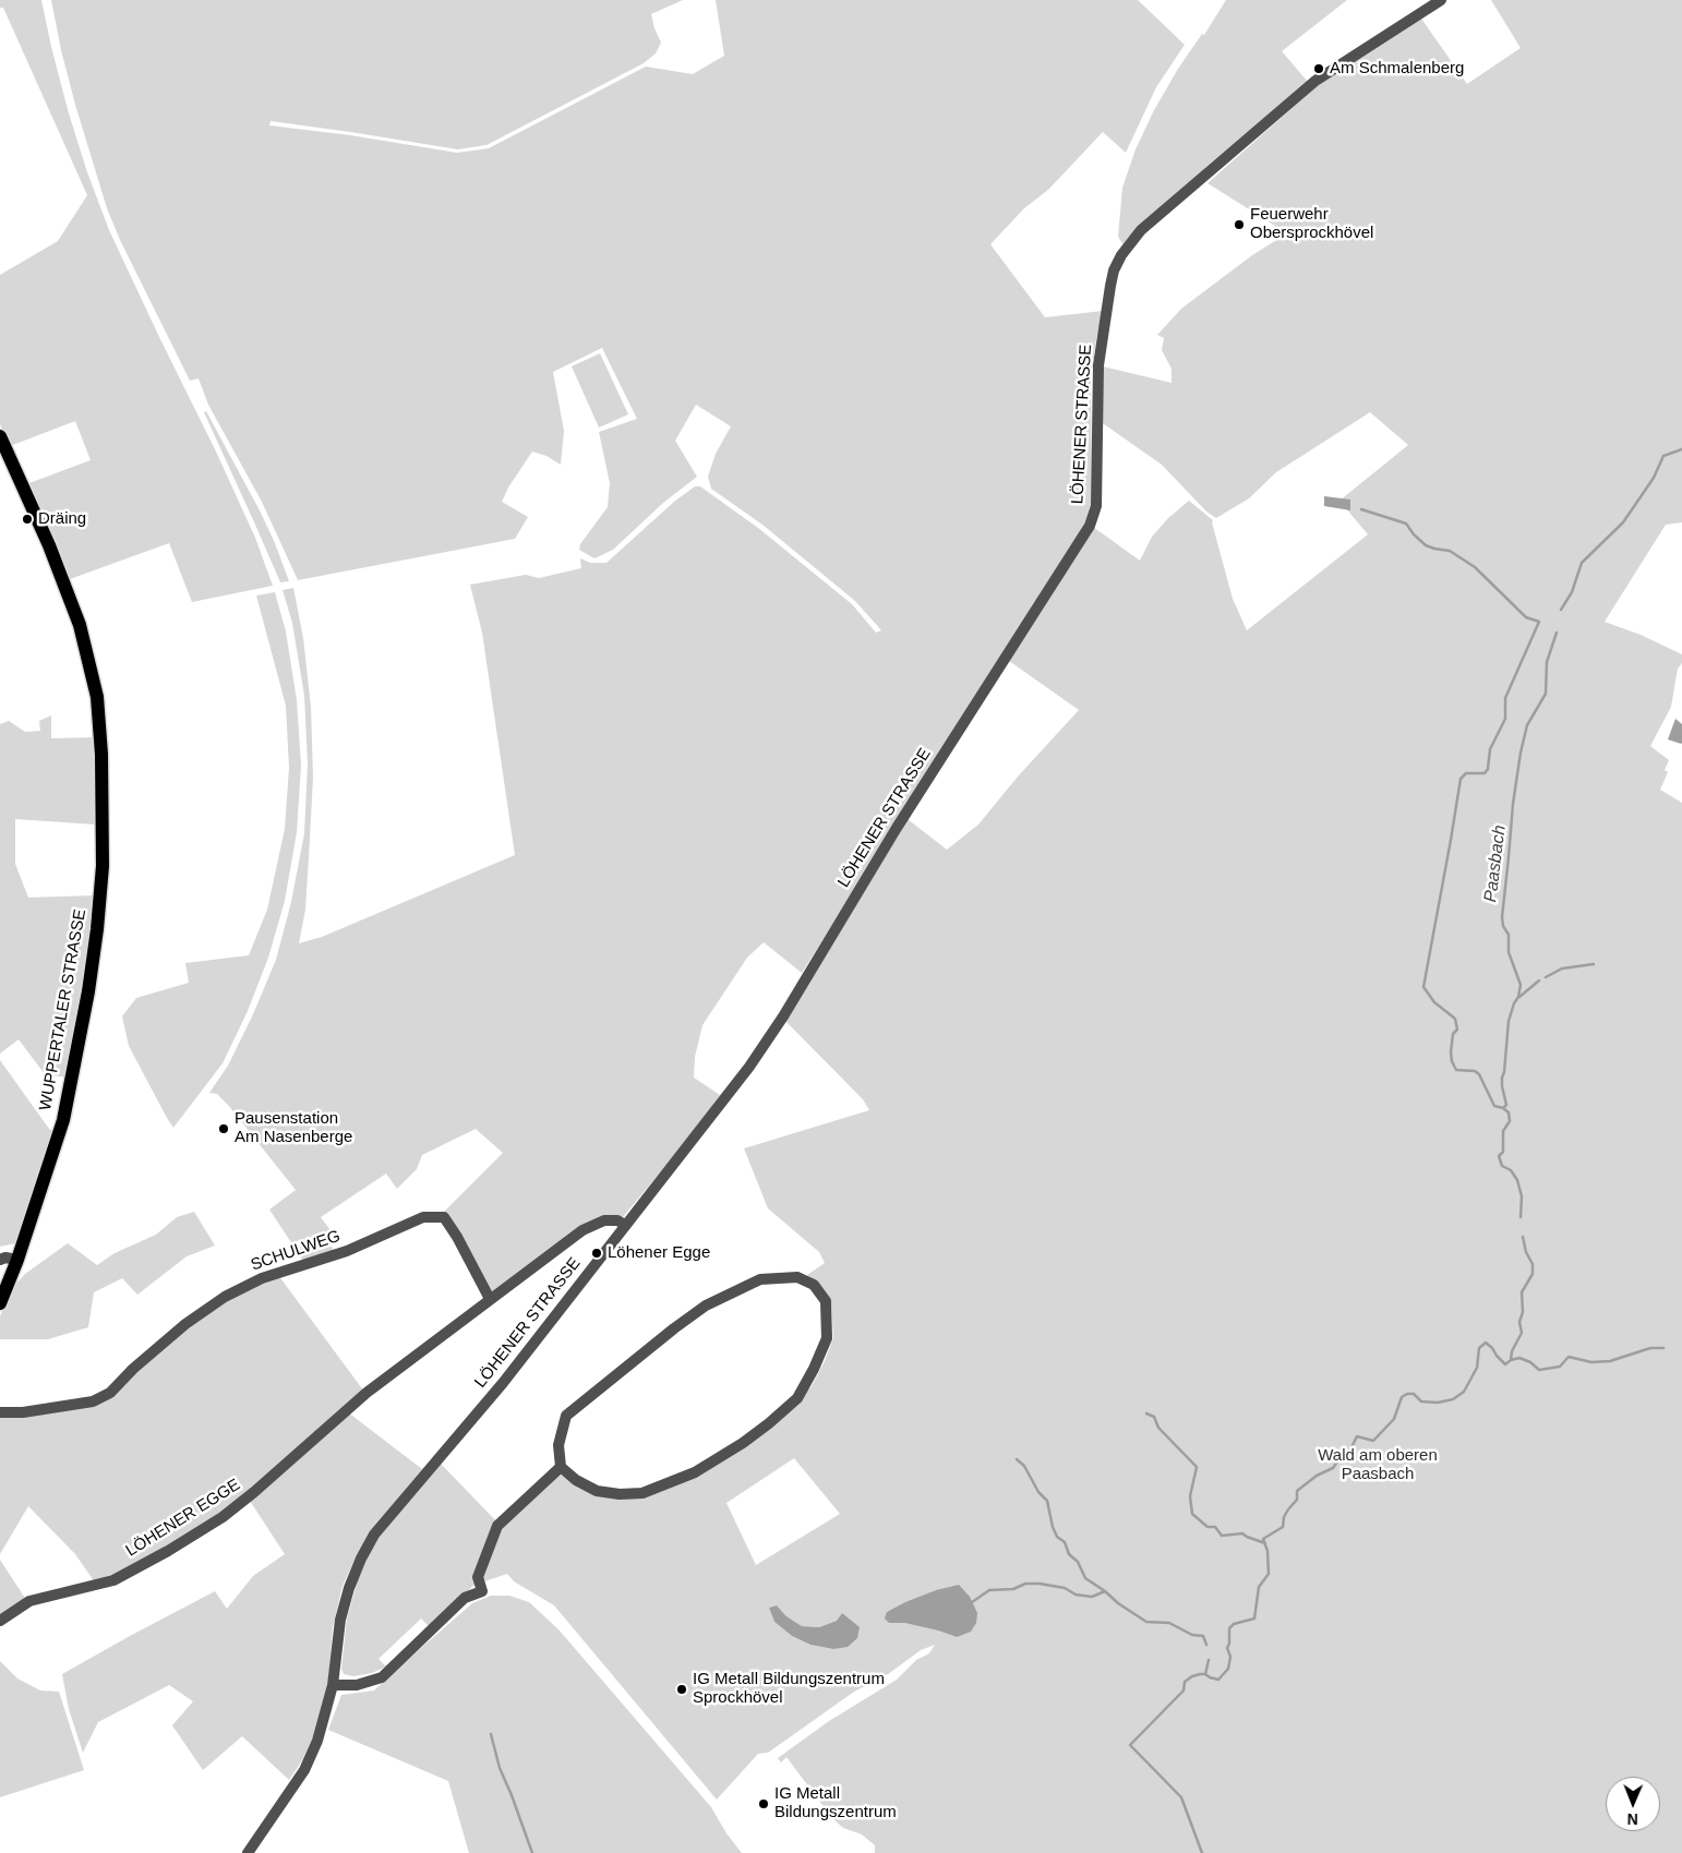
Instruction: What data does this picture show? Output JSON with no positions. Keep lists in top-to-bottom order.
{
  "streets": {
    "main road": ["WUPPERTALER STRASSE"],
    "street": ["LÖHENER STRASSE", "SCHULWEG", "LÖHENER EGGE"]
  },
  "crossings": [
    ["LÖHENER STRASSE", "LÖHENER EGGE"],
    ["SCHULWEG", "LÖHENER EGGE"]
  ],
  "water": ["Paasbach"],
  "parks": ["Wald am oberen Paasbach"],
  "places": [
    "Am Schmalenberg",
    "Feuerwehr Obersprockhövel",
    "Dräing",
    "Pausenstation Am Nasenberge",
    "Löhener Egge",
    "IG Metall Bildungszentrum Sprockhövel",
    "IG Metall Bildungszentrum"
  ],
  "north": "bottom"
}
